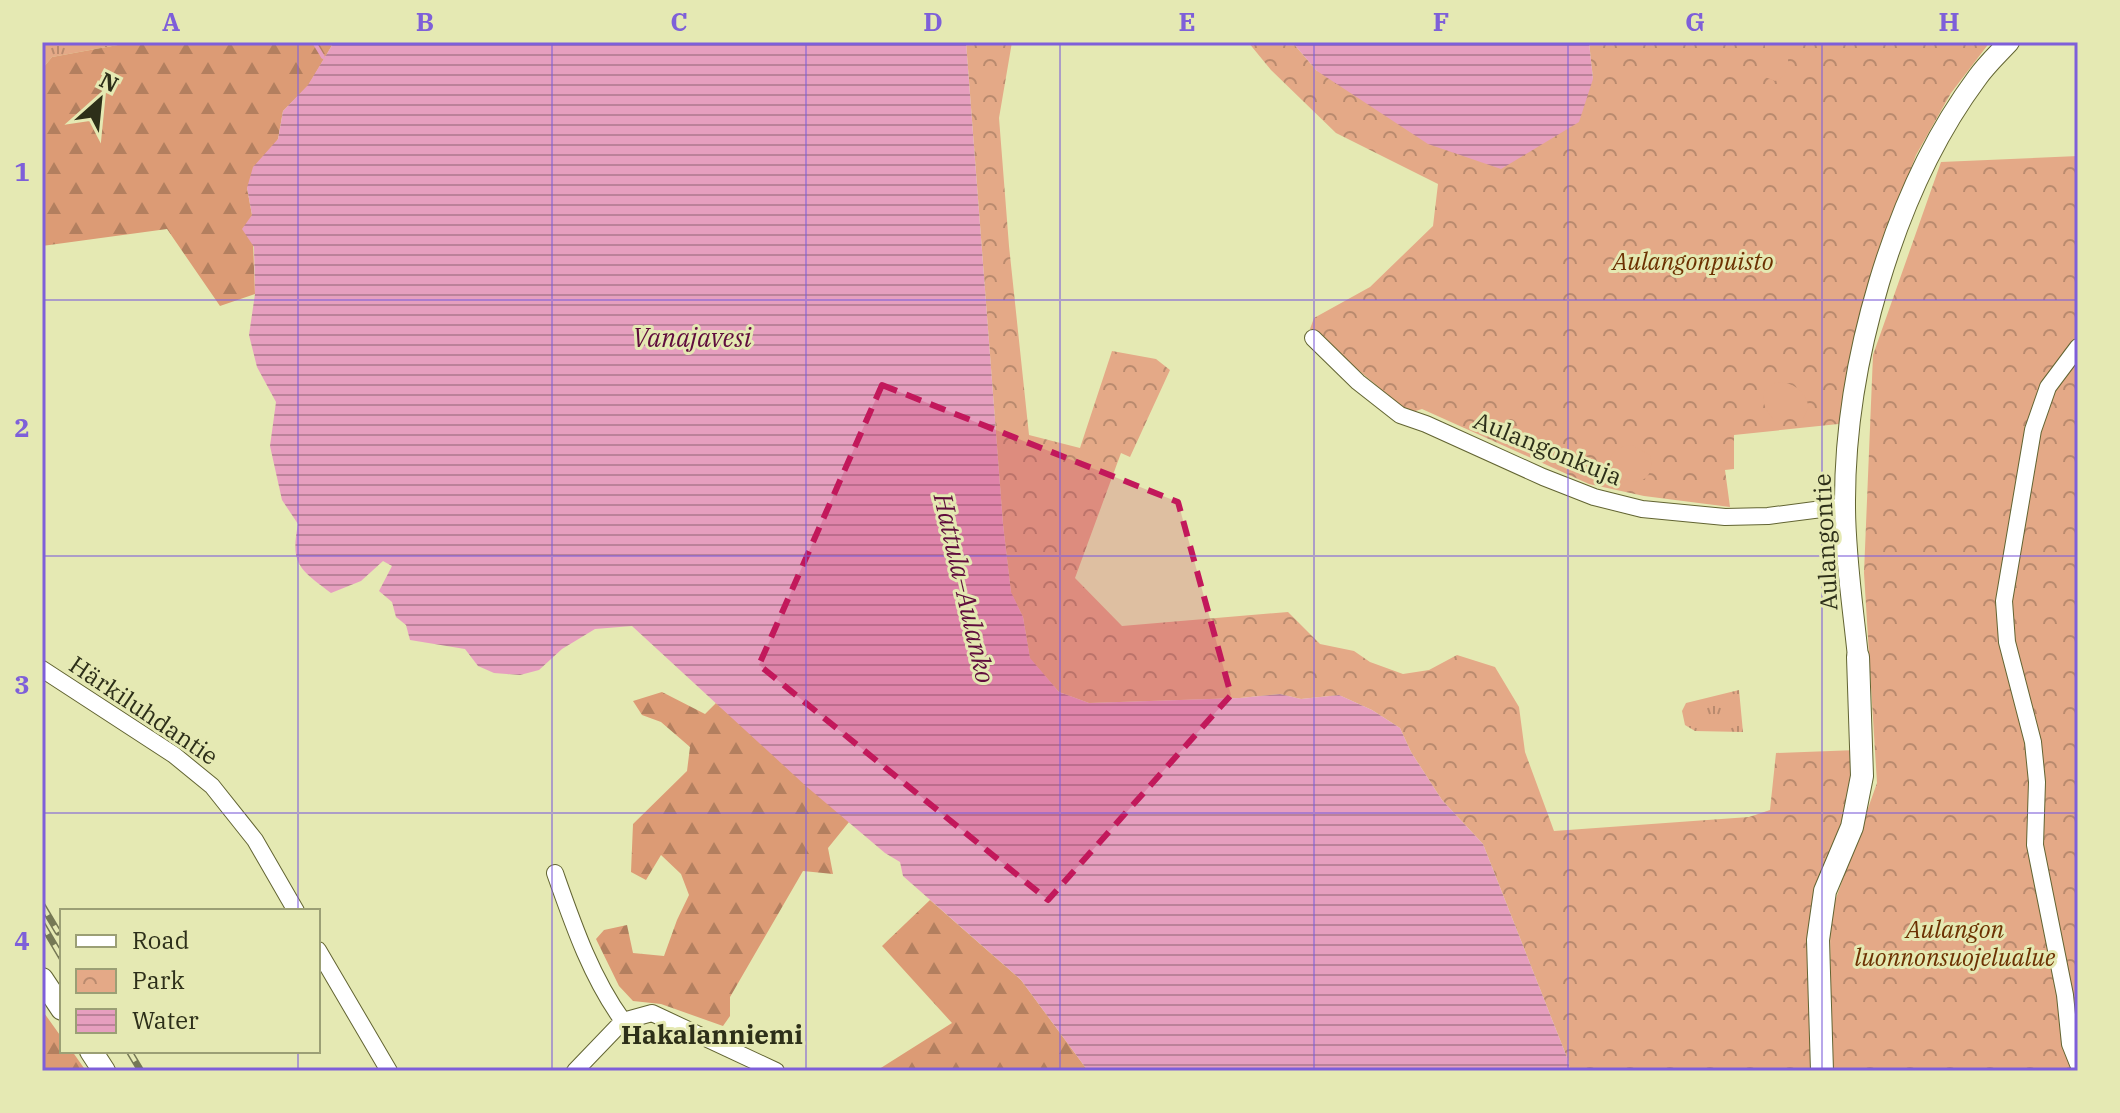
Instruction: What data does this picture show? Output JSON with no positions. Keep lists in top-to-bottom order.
{
  "streets": {
    "main road": ["Aulangontie"],
    "street": ["Aulangonkuja", "Härkiluhdantie"]
  },
  "crossings": [
    ["Aulangonkuja", "Aulangontie"]
  ],
  "districts": ["Hakalanniemi"],
  "water": ["Vanajavesi", "Hattula–Aulanko"],
  "parks": ["Aulangonpuisto", "Aulangon luonnonsuojelualue"],
  "legend": ["Road", "Park", "Water"],
  "north": "top right",
  "grid": {
    "columns": [
      "A",
      "B",
      "C",
      "D",
      "E",
      "F",
      "G",
      "H"
    ],
    "rows": [
      "1",
      "2",
      "3",
      "4"
    ]
  }
}
